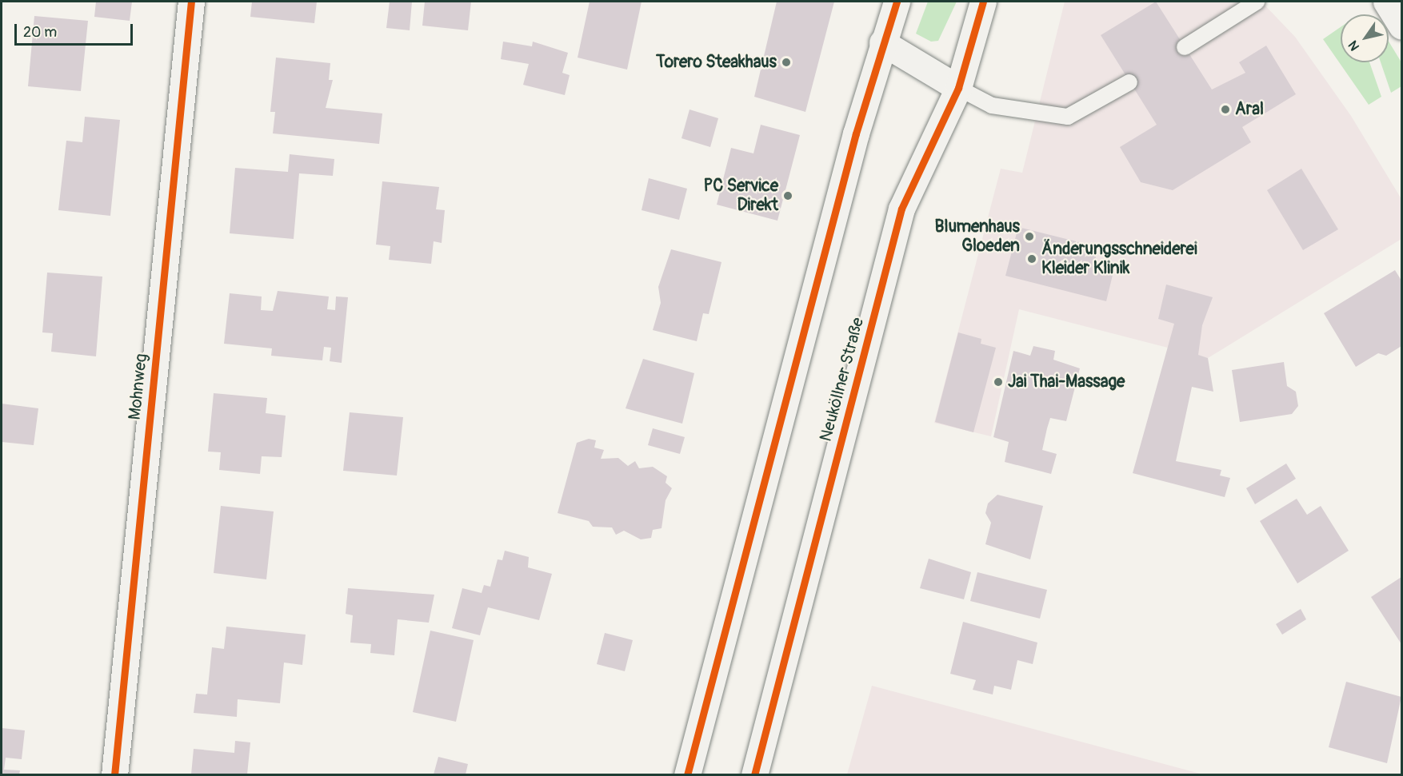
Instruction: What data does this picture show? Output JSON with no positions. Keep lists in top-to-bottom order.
{
  "streets": {
    "main road": ["Neuköllner Straße", "Mohnweg"]
  },
  "places": [
    "Torero Steakhaus",
    "Aral",
    "PC Service Direkt",
    "Blumenhaus Gloeden",
    "Änderungsschneiderei Kleider Klinik",
    "Jai Thai-Massage"
  ],
  "scale_bar": "20 m",
  "north": "bottom left"
}
